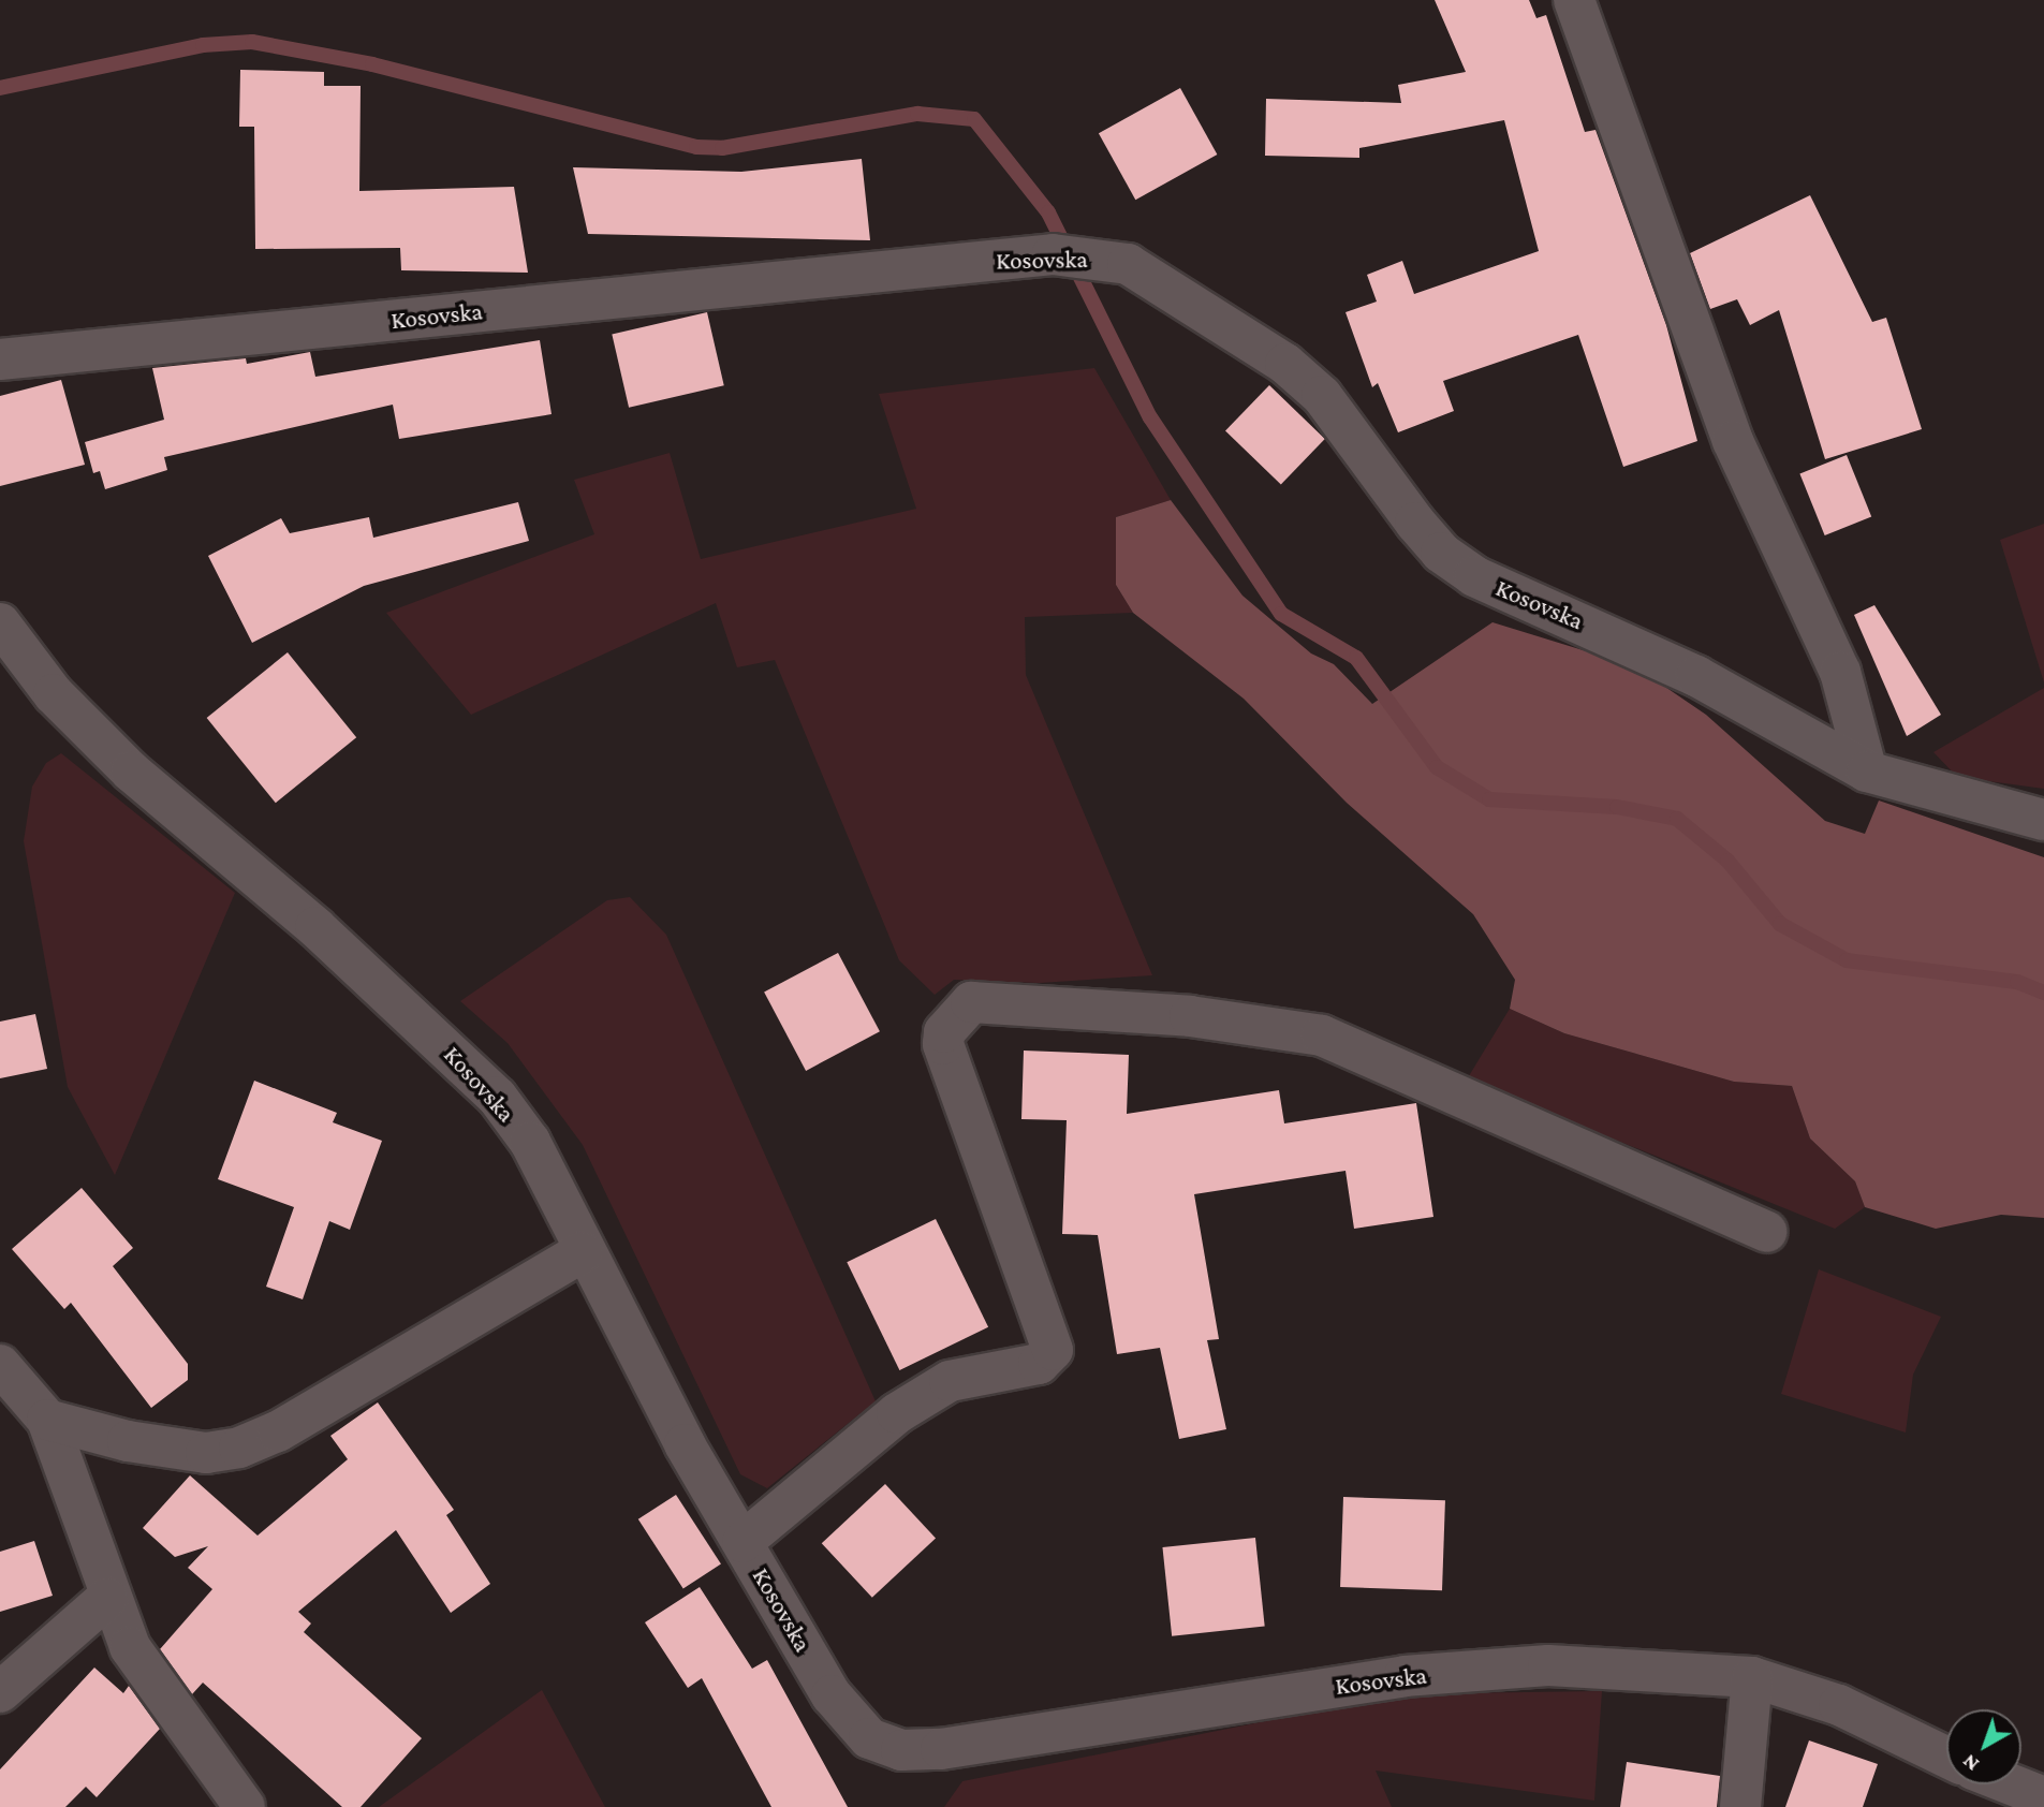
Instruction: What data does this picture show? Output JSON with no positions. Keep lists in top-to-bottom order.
{
  "streets": {
    "street": ["Kosovska"]
  },
  "north": "bottom left"
}
